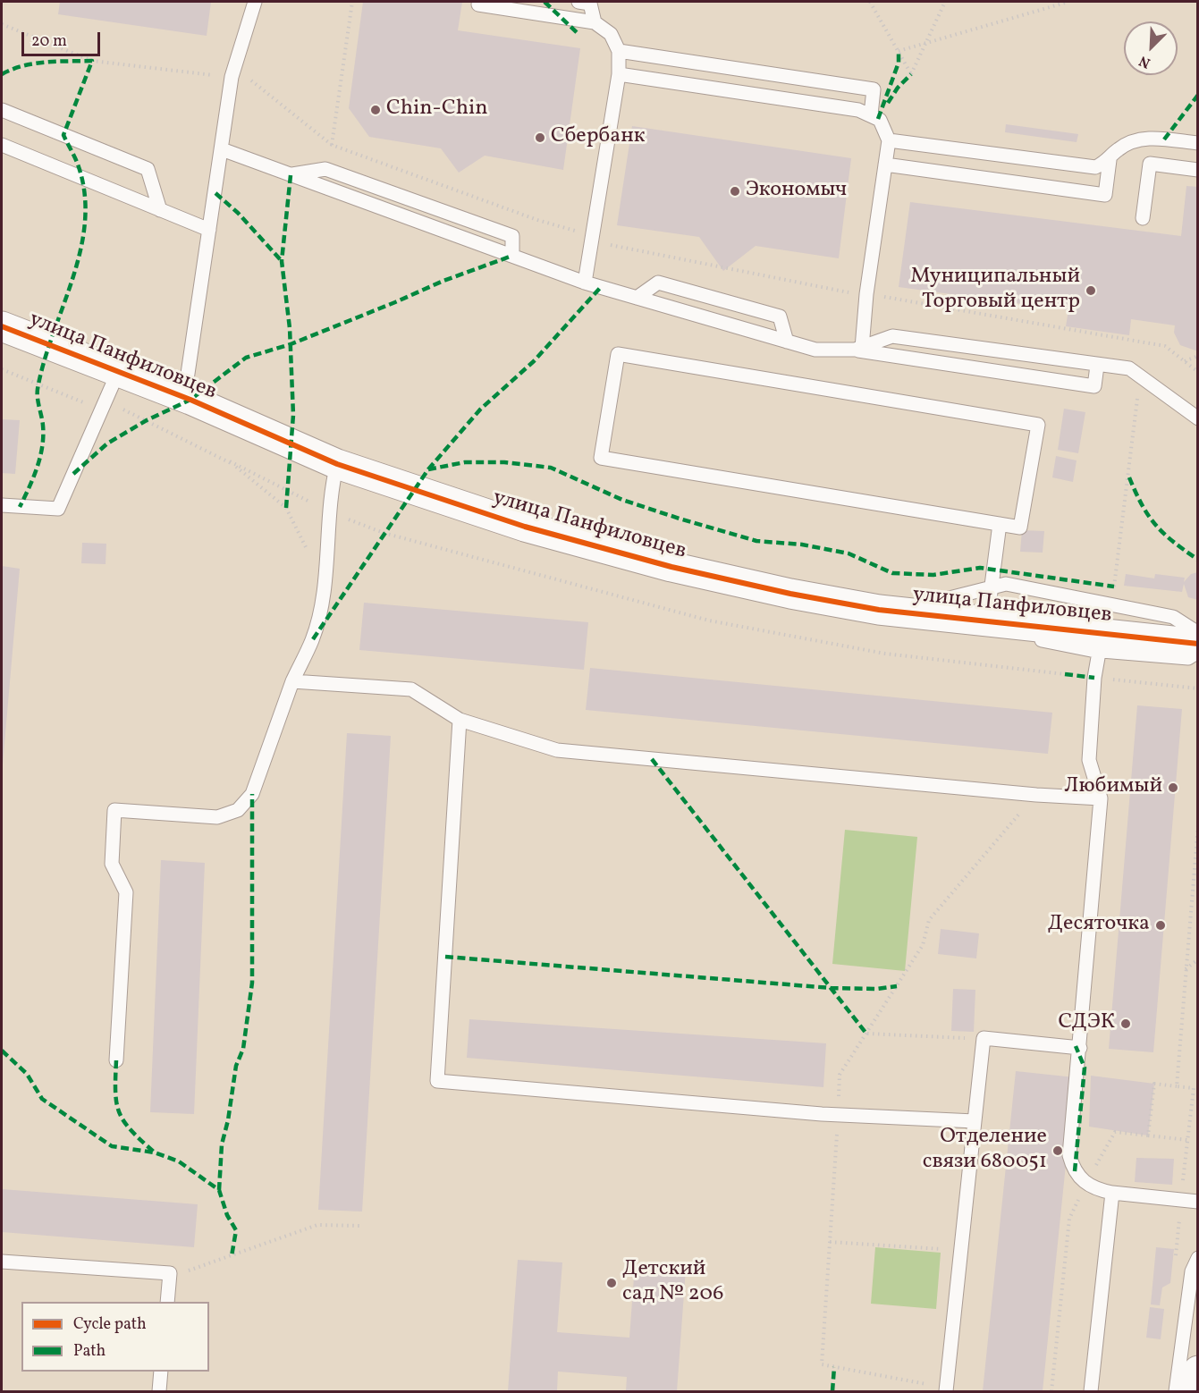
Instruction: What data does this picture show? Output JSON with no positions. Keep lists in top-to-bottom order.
{
  "streets": {
    "street": ["улица Панфиловцев"]
  },
  "places": [
    "Chin-Chin",
    "Сбербанк",
    "Экономыч",
    "Муниципальный Торговый центр",
    "Любимый",
    "Десяточка",
    "СДЭК",
    "Отделение связи 680051",
    "Детский сад № 206"
  ],
  "legend": ["Cycle path", "Path"],
  "scale_bar": "20 m",
  "north": "bottom left"
}
